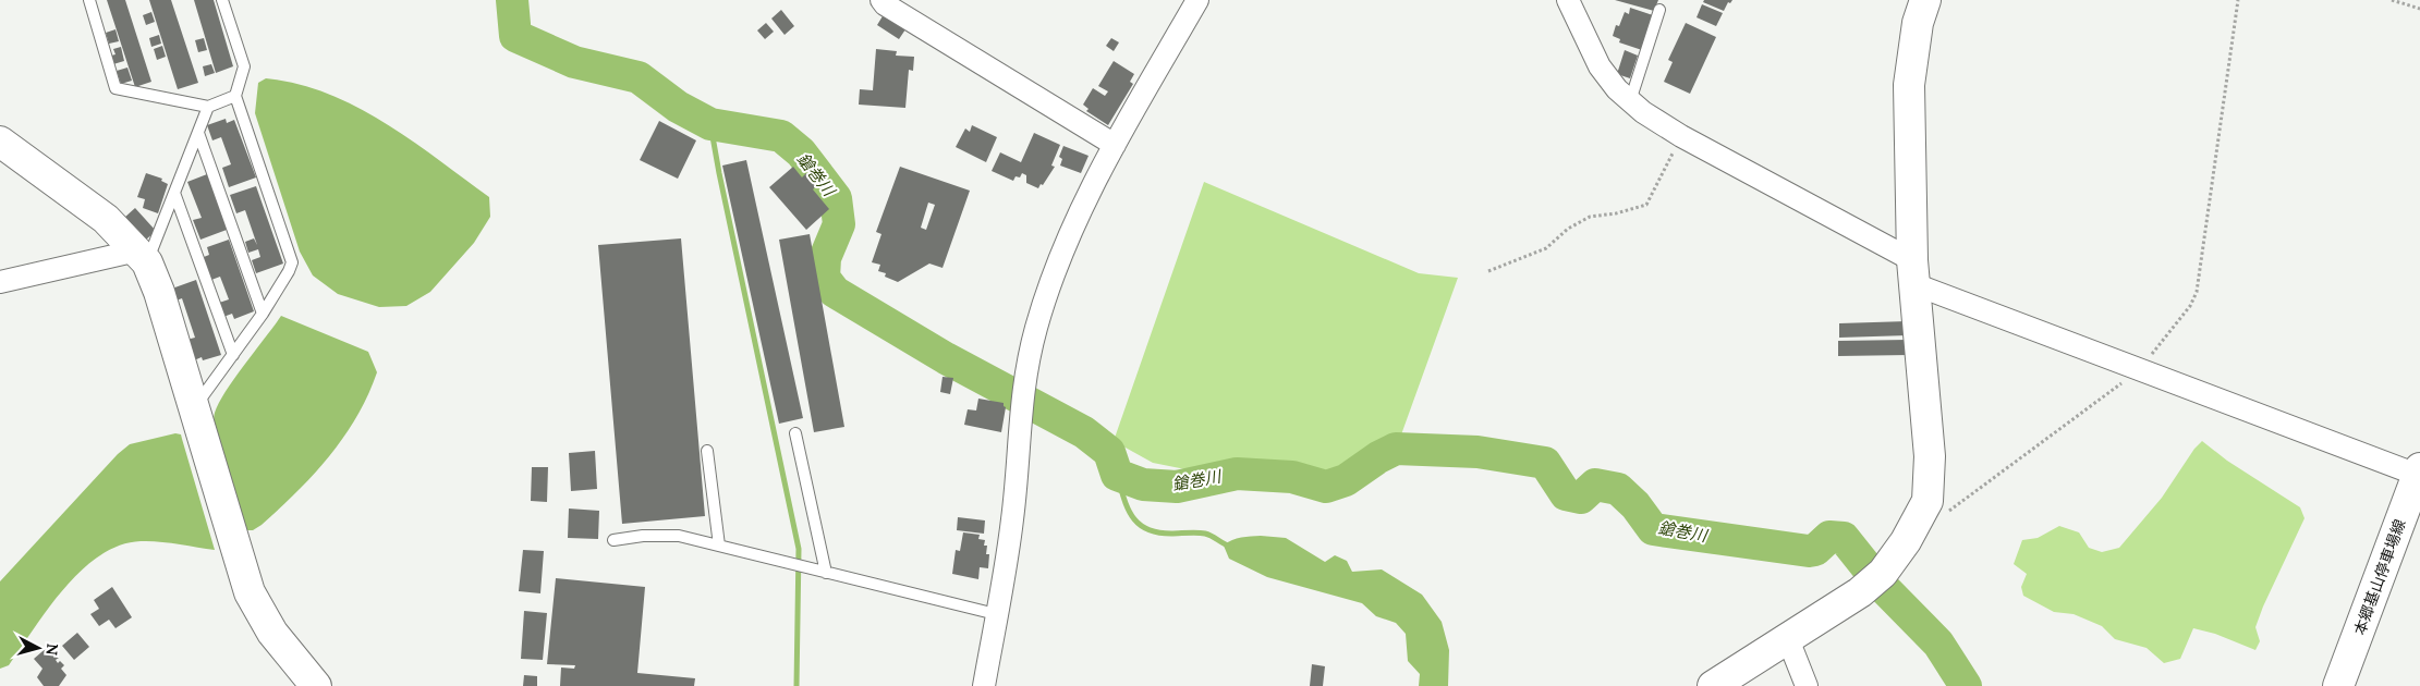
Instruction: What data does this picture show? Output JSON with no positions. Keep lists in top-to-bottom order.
{
  "streets": {
    "street": ["本郷基山停車場線"]
  },
  "water": ["鎗巻川"],
  "north": "right"
}
